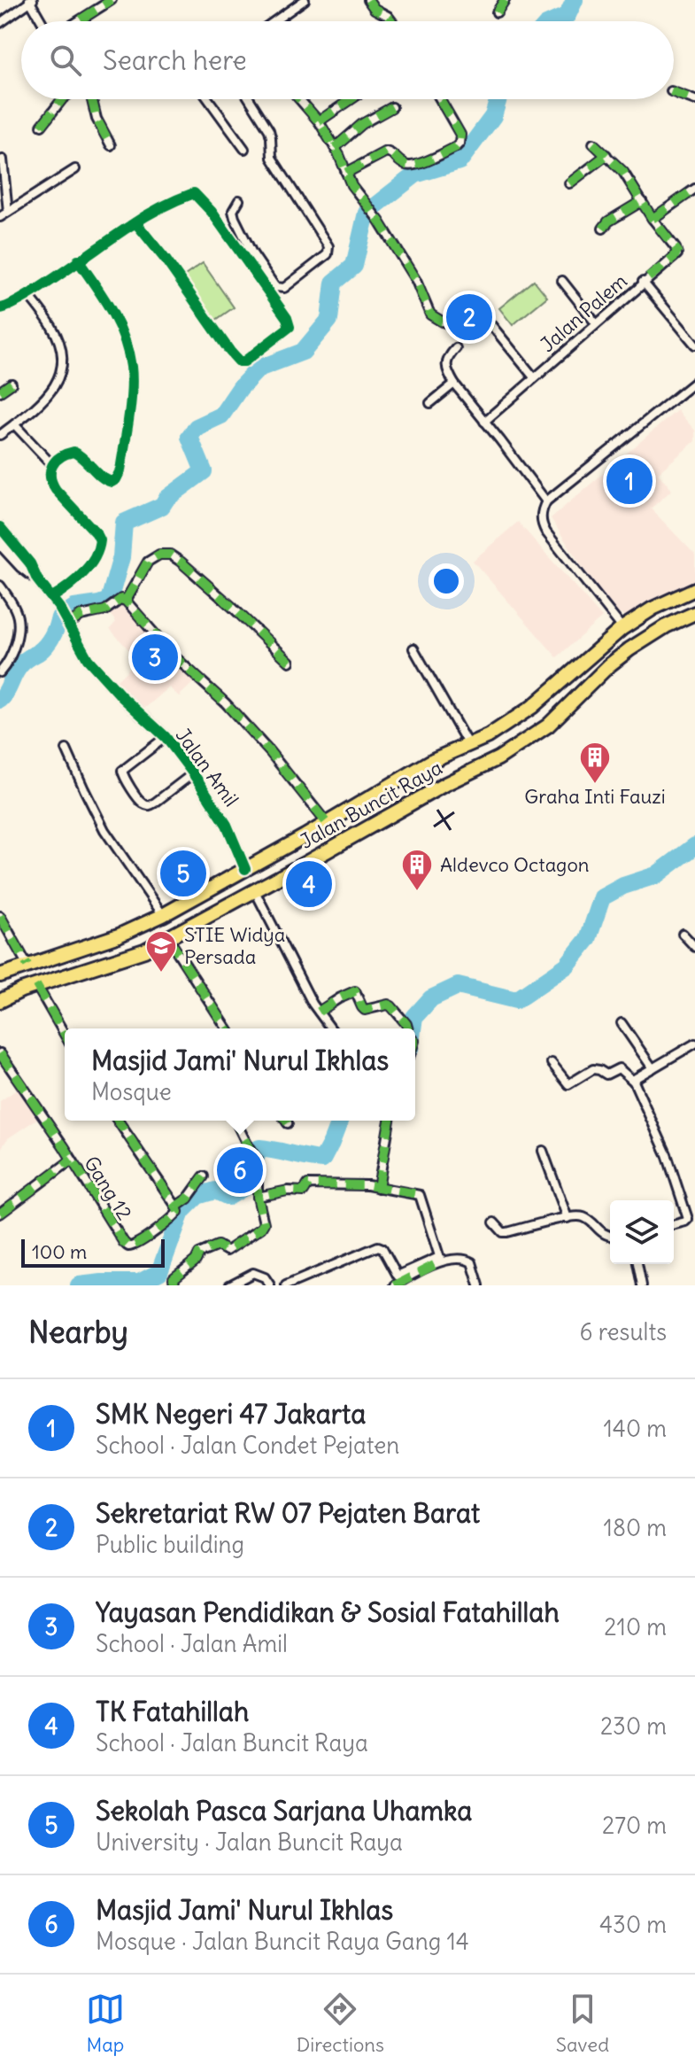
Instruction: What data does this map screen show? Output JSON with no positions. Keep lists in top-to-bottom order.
{
  "streets": {
    "main road": ["Jalan Buncit Raya"],
    "street": ["Jalan Palem", "Jalan Amil", "Gang 12"]
  },
  "crossings": [
    ["Jalan Amil", "Jalan Buncit Raya"]
  ],
  "places": {
    "building": ["Graha Inti Fauzi", "Aldevco Octagon"],
    "school or university": ["STIE Widya Persada"]
  },
  "scale_bar": "100 m",
  "page": {
    "search": "Search here",
    "pins": [
      "2",
      "1",
      "3",
      "5",
      "4",
      "6"
    ],
    "popup": ["Masjid Jami' Nurul Ikhlas", "Mosque"],
    "scale": "100 m",
    "heading": ["Nearby", "6 results"],
    "list": [
      {
        "mark": "1",
        "name": "SMK Negeri 47 Jakarta",
        "note": "School · Jalan Condet Pejaten",
        "value": "140 m"
      },
      {
        "mark": "2",
        "name": "Sekretariat RW 07 Pejaten Barat",
        "note": "Public building",
        "value": "180 m"
      },
      {
        "mark": "3",
        "name": "Yayasan Pendidikan & Sosial Fatahillah",
        "note": "School · Jalan Amil",
        "value": "210 m"
      },
      {
        "mark": "4",
        "name": "TK Fatahillah",
        "note": "School · Jalan Buncit Raya",
        "value": "230 m"
      },
      {
        "mark": "5",
        "name": "Sekolah Pasca Sarjana Uhamka",
        "note": "University · Jalan Buncit Raya",
        "value": "270 m"
      },
      {
        "mark": "6",
        "name": "Masjid Jami' Nurul Ikhlas",
        "note": "Mosque · Jalan Buncit Raya Gang 14",
        "value": "430 m"
      }
    ],
    "nav": ["Map", "Directions", "Saved"]
  }
}
